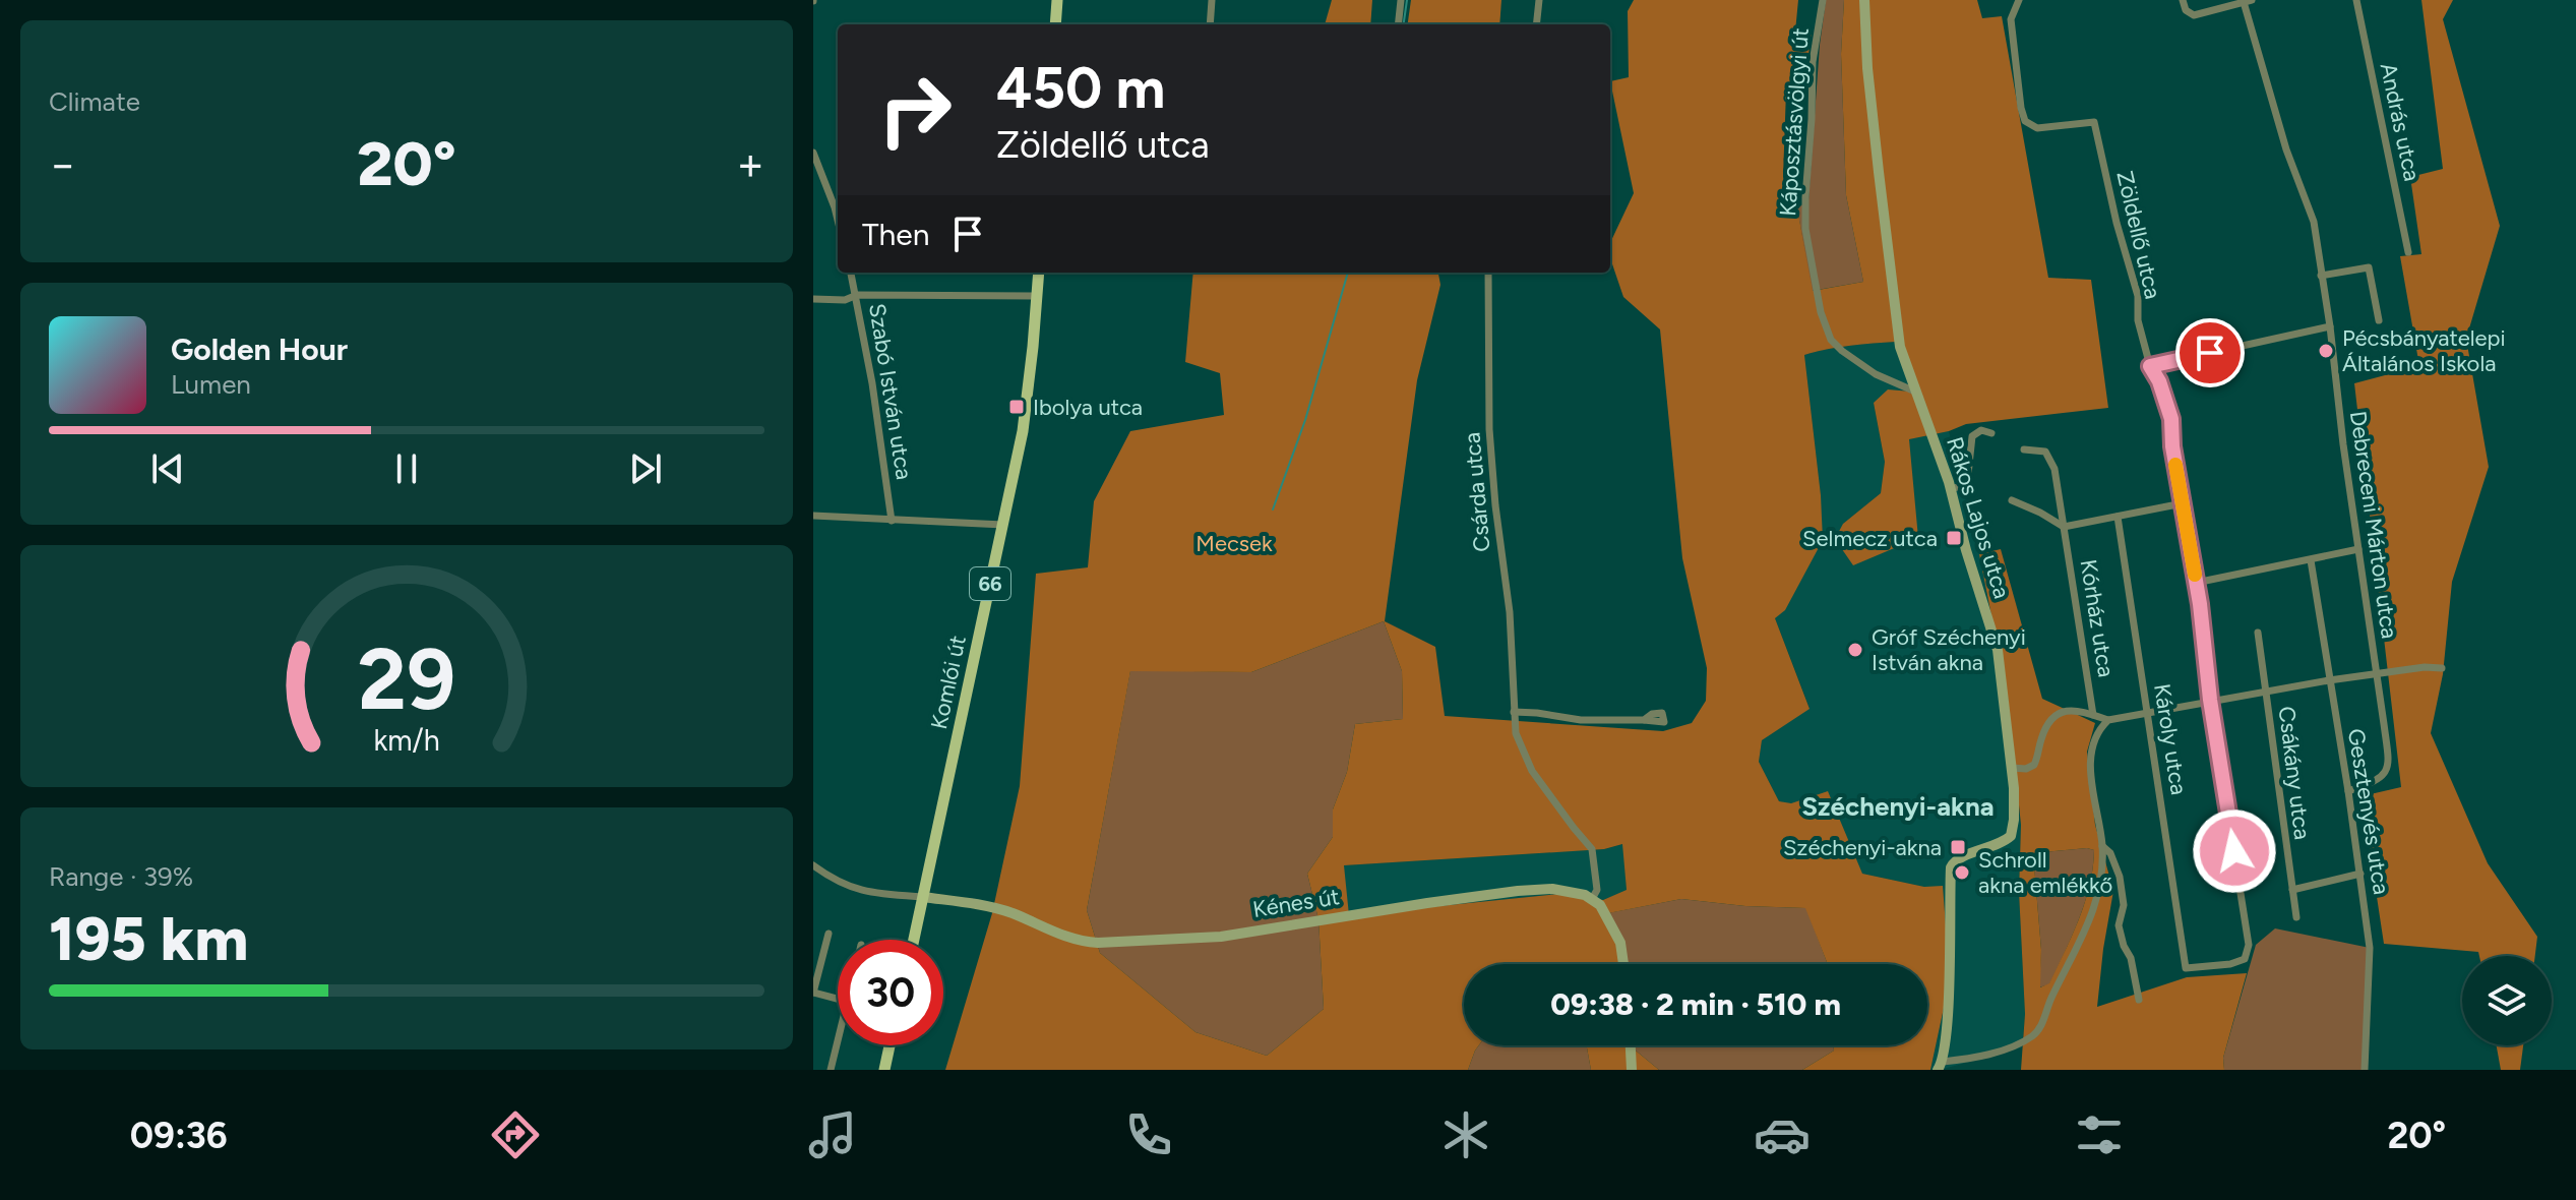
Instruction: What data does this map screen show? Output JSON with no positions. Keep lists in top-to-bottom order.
{
  "streets": {
    "main road": ["66", "Komlói út"],
    "street": [
      "Káposztásvölgyi út",
      "András utca",
      "Zöldellő utca",
      "Szabó István utca",
      "Csárda utca",
      "Rákos Lajos utca",
      "Debreceni Márton utca",
      "Kórház utca",
      "Károly utca",
      "Csákány utca",
      "Gesztenyés utca",
      "Kénes út"
    ]
  },
  "crossings": [
    ["Káposztásvölgyi út", "Rákos Lajos utca"],
    ["Csárda utca", "Kénes út"],
    ["Debreceni Márton utca", "Gesztenyés utca"],
    ["Komlói út", "Kénes út"]
  ],
  "districts": ["Széchenyi-akna"],
  "parks": ["Mecsek"],
  "places": {
    "other": ["Pécsbányatelepi Általános Iskola", "Gróf Széchenyi István akna", "Schroll akna emlékkő"],
    "transit": ["Ibolya utca", "Selmecz utca", "Széchenyi-akna"]
  },
  "page": {
    "tile": [
      "Climate",
      ["Range · 39%", "195 km"]
    ],
    "turn": ["450 m", "Zöldellő utca"],
    "heat": ["−", "20°", "+"],
    "then": "Then",
    "song": ["Golden Hour", "Lumen"],
    "limit": "30",
    "trip": "09:38 · 2 min · 510 m",
    "tabs": ["09:36", "20°"],
    "gauge": ["29", "km/h"]
  }
}
